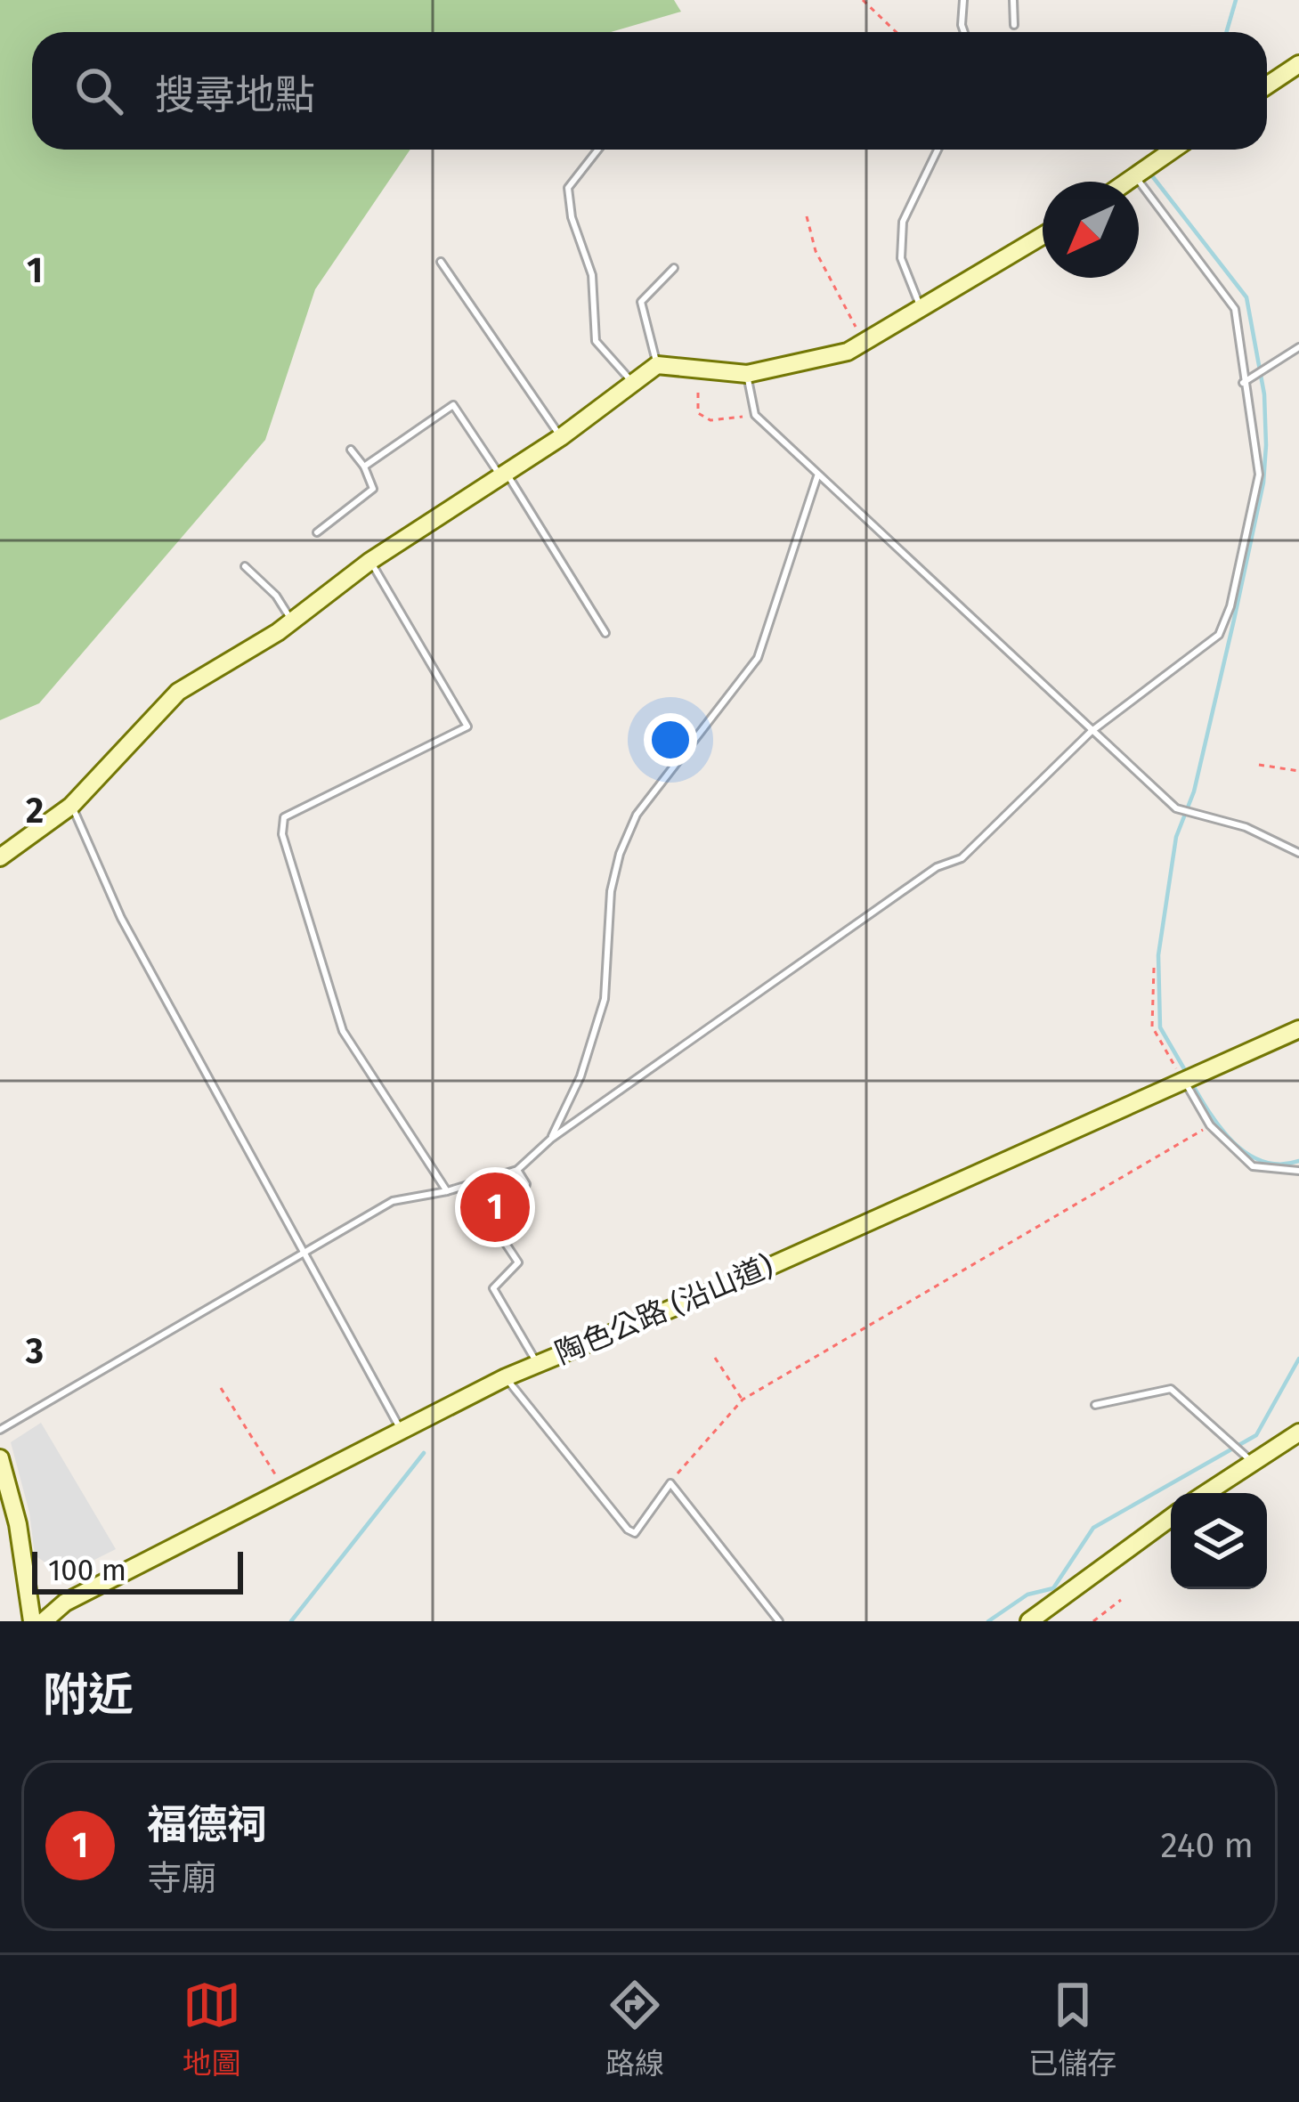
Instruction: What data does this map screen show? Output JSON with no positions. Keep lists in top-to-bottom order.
{
  "streets": {
    "street": ["陶色公路 (沿山道)"]
  },
  "scale_bar": "100 m",
  "north": "bottom left",
  "page": {
    "search": "搜尋地點",
    "pins": "1",
    "scale": "100 m",
    "heading": "附近",
    "list": [
      {
        "mark": "1",
        "name": "福德祠",
        "note": "寺廟",
        "value": "240 m"
      }
    ],
    "nav": ["地圖", "路線", "已儲存"]
  },
  "grid": {
    "rows": ["1", "2", "3"]
  }
}
